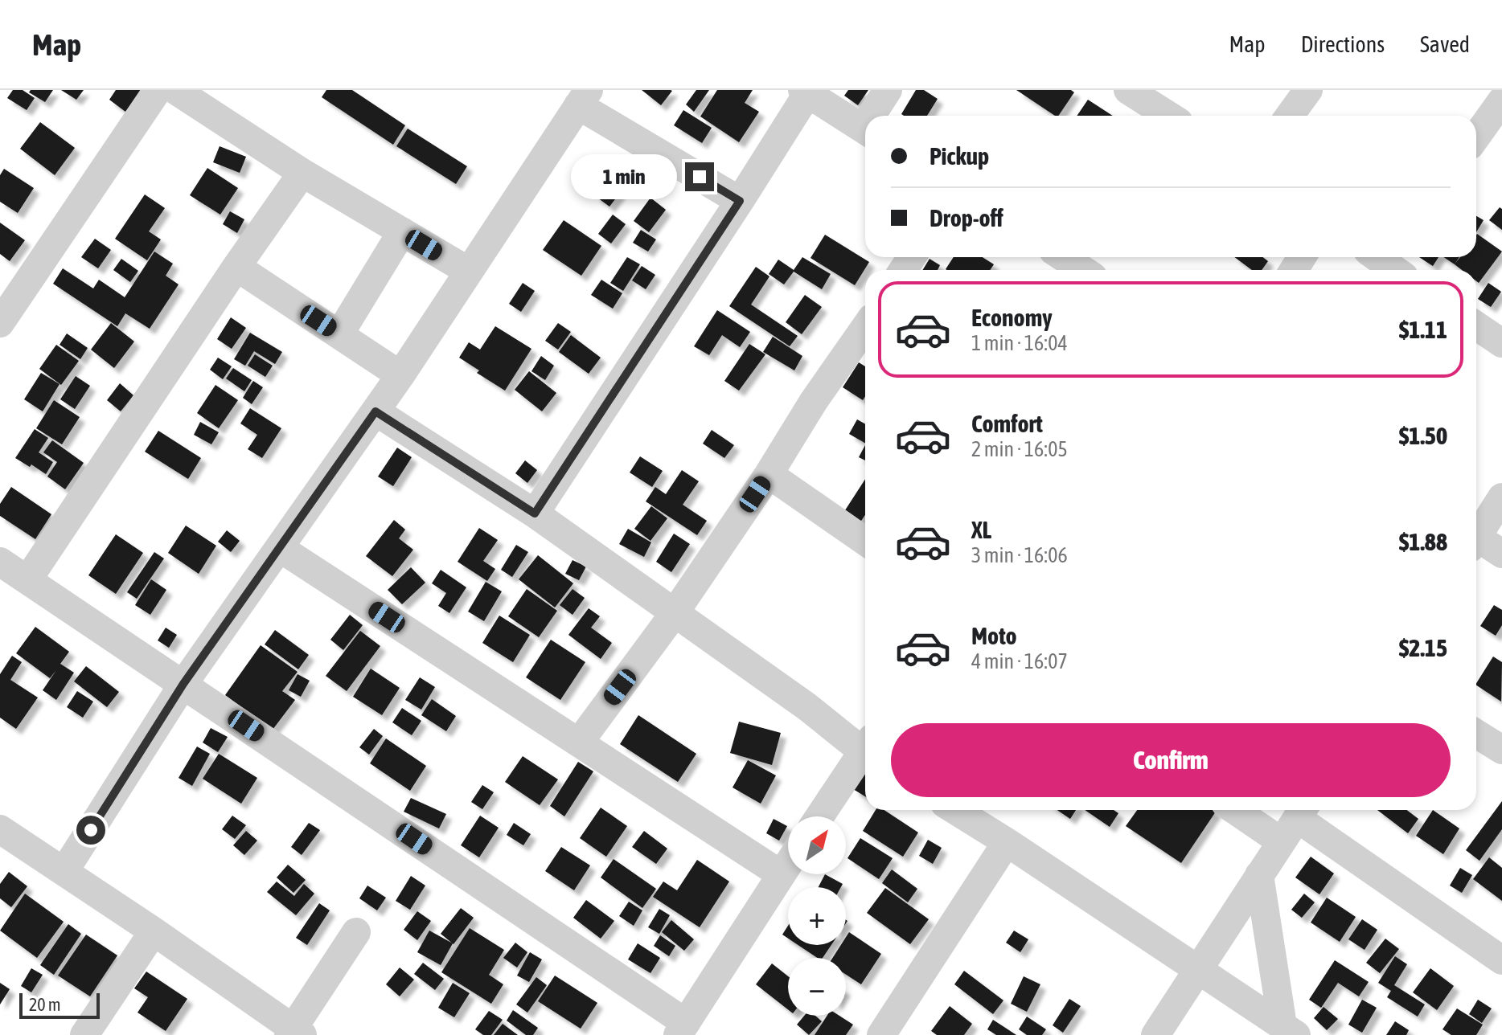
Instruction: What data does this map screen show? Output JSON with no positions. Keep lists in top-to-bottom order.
{
  "scale_bar": "20 m",
  "north": "top right",
  "page": {
    "header": "Map",
    "nav": ["Map", "Directions", "Saved"],
    "banner": ["Pickup", "Drop-off"],
    "bubble": "1 min",
    "list": [
      {
        "name": "Economy",
        "note": "1 min · 16:04",
        "value": "$1.11"
      },
      {
        "name": "Comfort",
        "note": "2 min · 16:05",
        "value": "$1.50"
      },
      {
        "name": "XL",
        "note": "3 min · 16:06",
        "value": "$1.88"
      },
      {
        "name": "Moto",
        "note": "4 min · 16:07",
        "value": "$2.15"
      }
    ],
    "buttons": "Confirm",
    "map_buttons": ["+", "−"],
    "scale": "20 m"
  }
}
